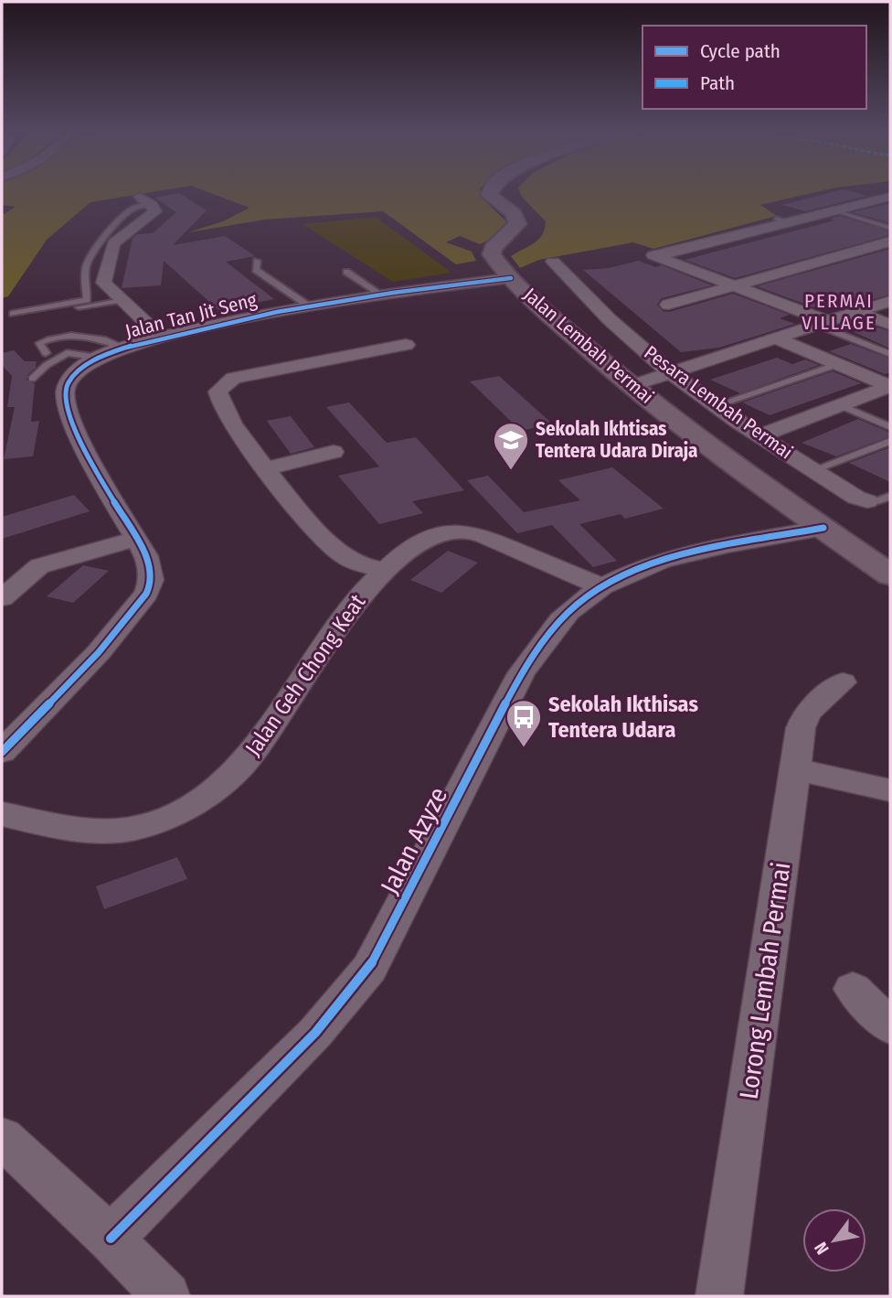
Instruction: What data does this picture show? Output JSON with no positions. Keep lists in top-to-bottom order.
{
  "streets": {
    "main road": ["Jalan Lembah Permai"],
    "street": [
      "Jalan Tan Jit Seng",
      "Pesara Lembah Permai",
      "Jalan Geh Chong Keat",
      "Jalan Azyze",
      "Lorong Lembah Permai"
    ]
  },
  "crossings": [
    ["Jalan Tan Jit Seng", "Jalan Lembah Permai"],
    ["Jalan Lembah Permai", "Jalan Azyze"],
    ["Jalan Geh Chong Keat", "Jalan Azyze"]
  ],
  "districts": ["PERMAI VILLAGE"],
  "places": {
    "school or university": ["Sekolah Ikhtisas Tentera Udara Diraja"],
    "bus stop": ["Sekolah Ikthisas Tentera Udara"]
  },
  "legend": ["Cycle path", "Path"],
  "north": "bottom left"
}
